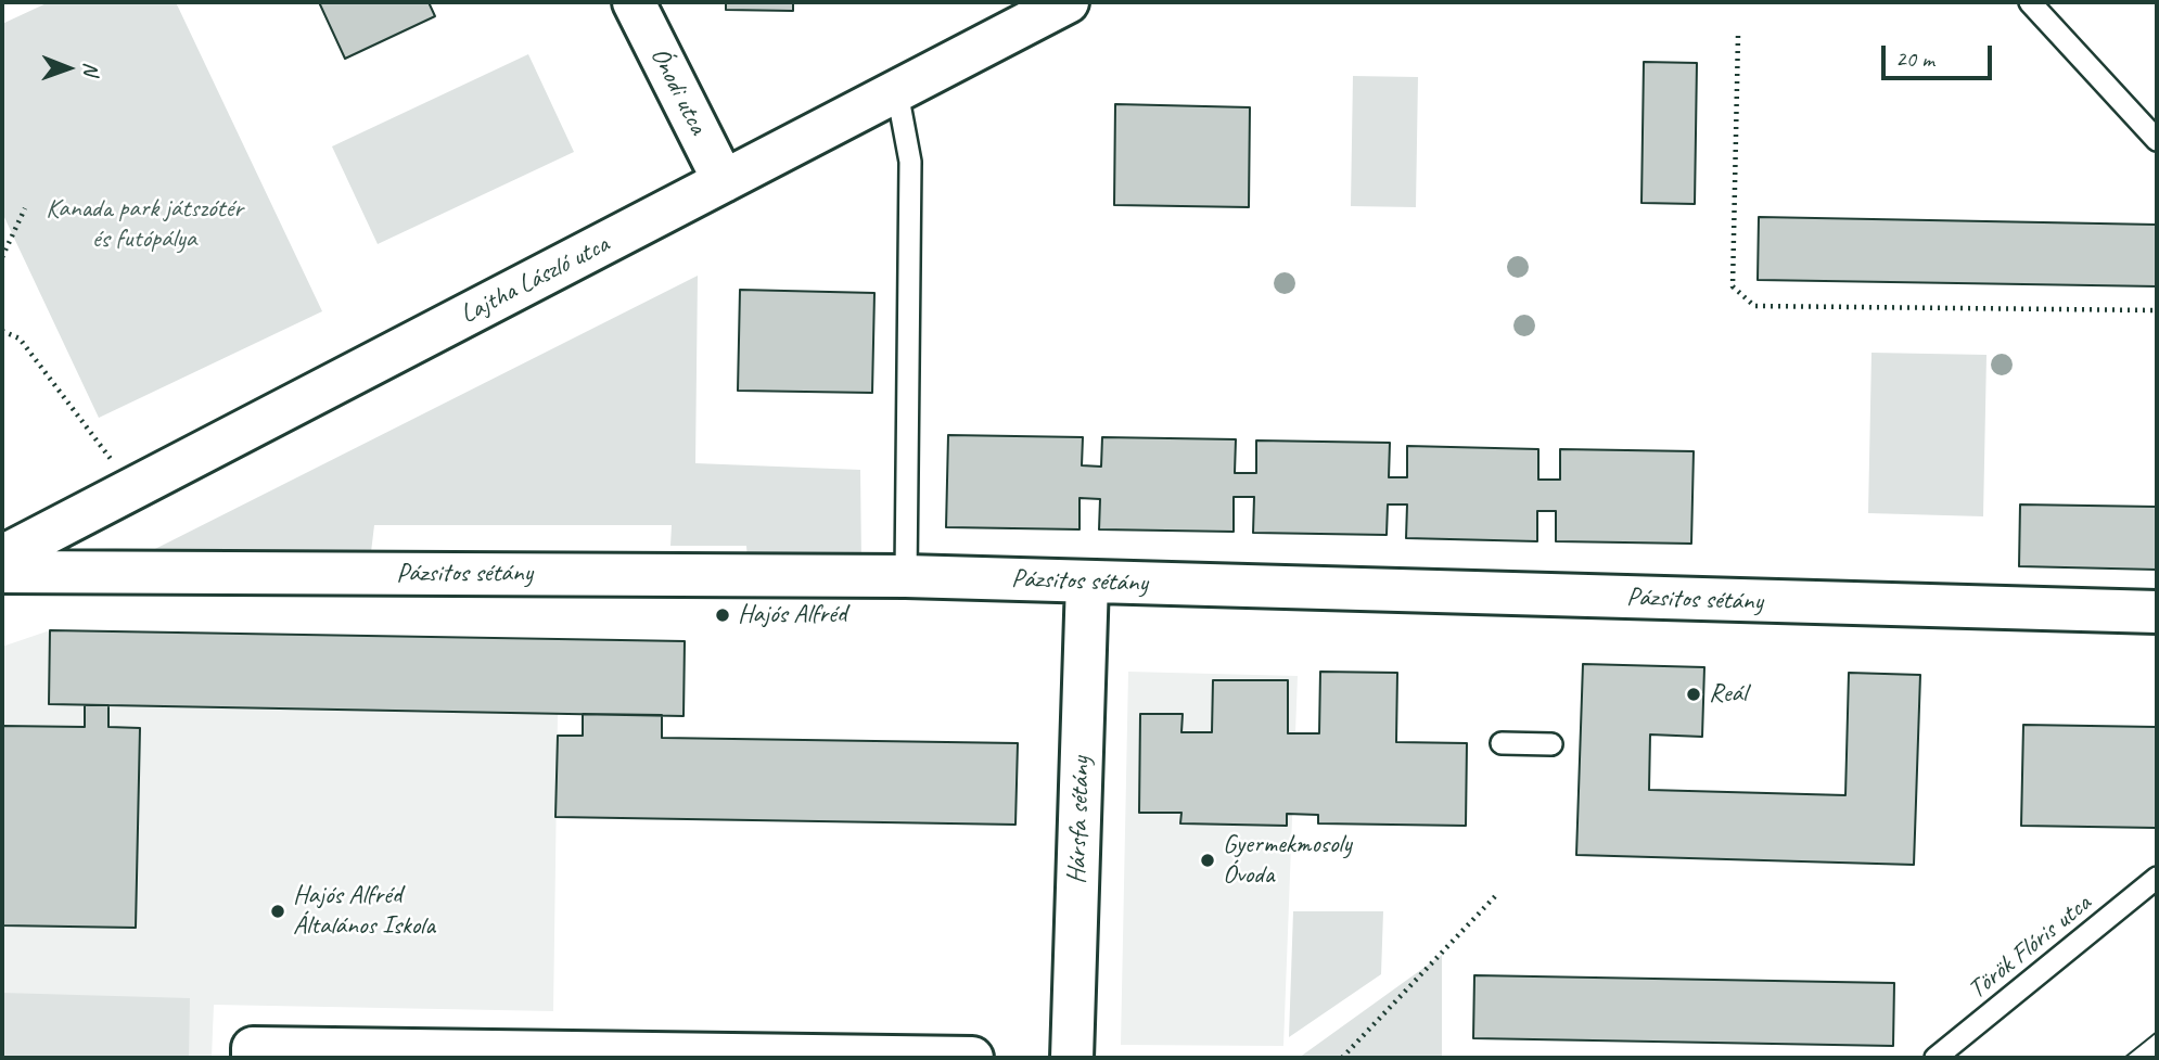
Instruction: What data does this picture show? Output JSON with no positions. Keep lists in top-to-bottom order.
{
  "streets": {
    "street": [
      "Ónodi utca",
      "Lajtha László utca",
      "Pázsitos sétány",
      "Hársfa sétány"
    ],
    "lane": ["Török Flóris utca"]
  },
  "crossings": [
    ["Ónodi utca", "Lajtha László utca"],
    ["Pázsitos sétány", "Hársfa sétány"]
  ],
  "parks": ["Kanada park játszótér és futópálya"],
  "places": [
    "Hajós Alfréd",
    "Reál",
    "Gyermekmosoly Óvoda",
    "Hajós Alfréd Általános Iskola"
  ],
  "scale_bar": "20 m",
  "north": "right"
}
